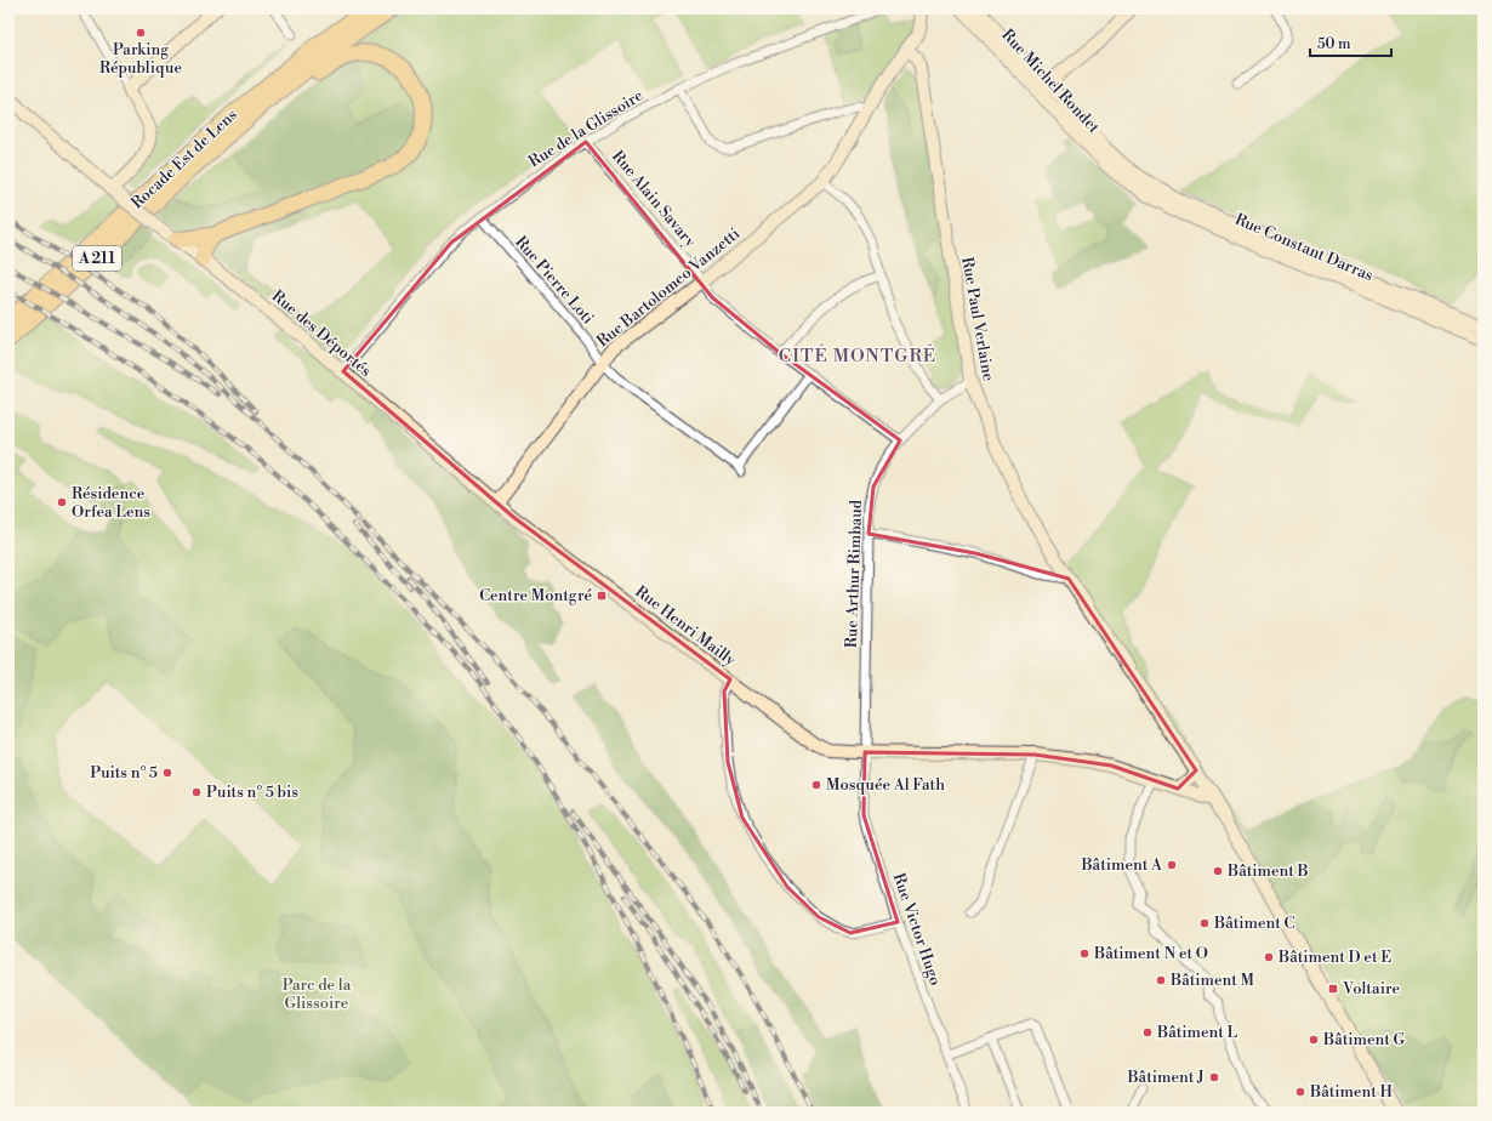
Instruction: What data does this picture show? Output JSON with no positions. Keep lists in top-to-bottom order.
{
  "streets": {
    "highway": ["Rocade Est de Lens", "A 211"],
    "street": [
      "Rue Michel Rondet",
      "Rue de la Glissoire",
      "Rue Alain Savary",
      "Rue Constant Darras",
      "Rue Pierre Loti",
      "Rue Bartolomeo Vanzetti",
      "Rue Paul Verlaine",
      "Rue des Déportés",
      "Rue Arthur Rimbaud",
      "Rue Henri Mailly",
      "Rue Victor Hugo"
    ]
  },
  "crossings": [
    ["Rue Michel Rondet", "Rue Constant Darras"],
    ["Rue de la Glissoire", "Rue Alain Savary"],
    ["Rue de la Glissoire", "Rue Pierre Loti"],
    ["Rue de la Glissoire", "Rue des Déportés"],
    ["Rocade Est de Lens", "A 211"],
    ["Rue Alain Savary", "Rue Pierre Loti"],
    ["Rue Alain Savary", "Rue Bartolomeo Vanzetti"],
    ["Rue Alain Savary", "Rue Arthur Rimbaud"],
    ["Rue Pierre Loti", "Rue Bartolomeo Vanzetti"],
    ["Rue Bartolomeo Vanzetti", "Rue Paul Verlaine"],
    ["Rue Bartolomeo Vanzetti", "Rue des Déportés"],
    ["Rue Bartolomeo Vanzetti", "Rue Henri Mailly"],
    ["Rue Paul Verlaine", "Rue Arthur Rimbaud"],
    ["Rue Paul Verlaine", "Rue Henri Mailly"],
    ["Rue des Déportés", "Rue Henri Mailly"],
    ["Rue Arthur Rimbaud", "Rue Henri Mailly"],
    ["Rue Arthur Rimbaud", "Rue Victor Hugo"],
    ["Rue Henri Mailly", "Rue Victor Hugo"]
  ],
  "districts": ["CITÉ MONTGRÉ"],
  "parks": ["Parc de la Glissoire"],
  "places": {
    "other": [
      "Parking République",
      "Résidence Orfea Lens",
      "Puits n° 5",
      "Mosquée Al Fath",
      "Puits n° 5 bis",
      "Bâtiment A",
      "Bâtiment B",
      "Bâtiment C",
      "Bâtiment N et O",
      "Bâtiment D et E",
      "Bâtiment M",
      "Bâtiment L",
      "Bâtiment G",
      "Bâtiment J",
      "Bâtiment H"
    ],
    "transit": ["Centre Montgré", "Voltaire"]
  },
  "scale_bar": "50 m"
}
